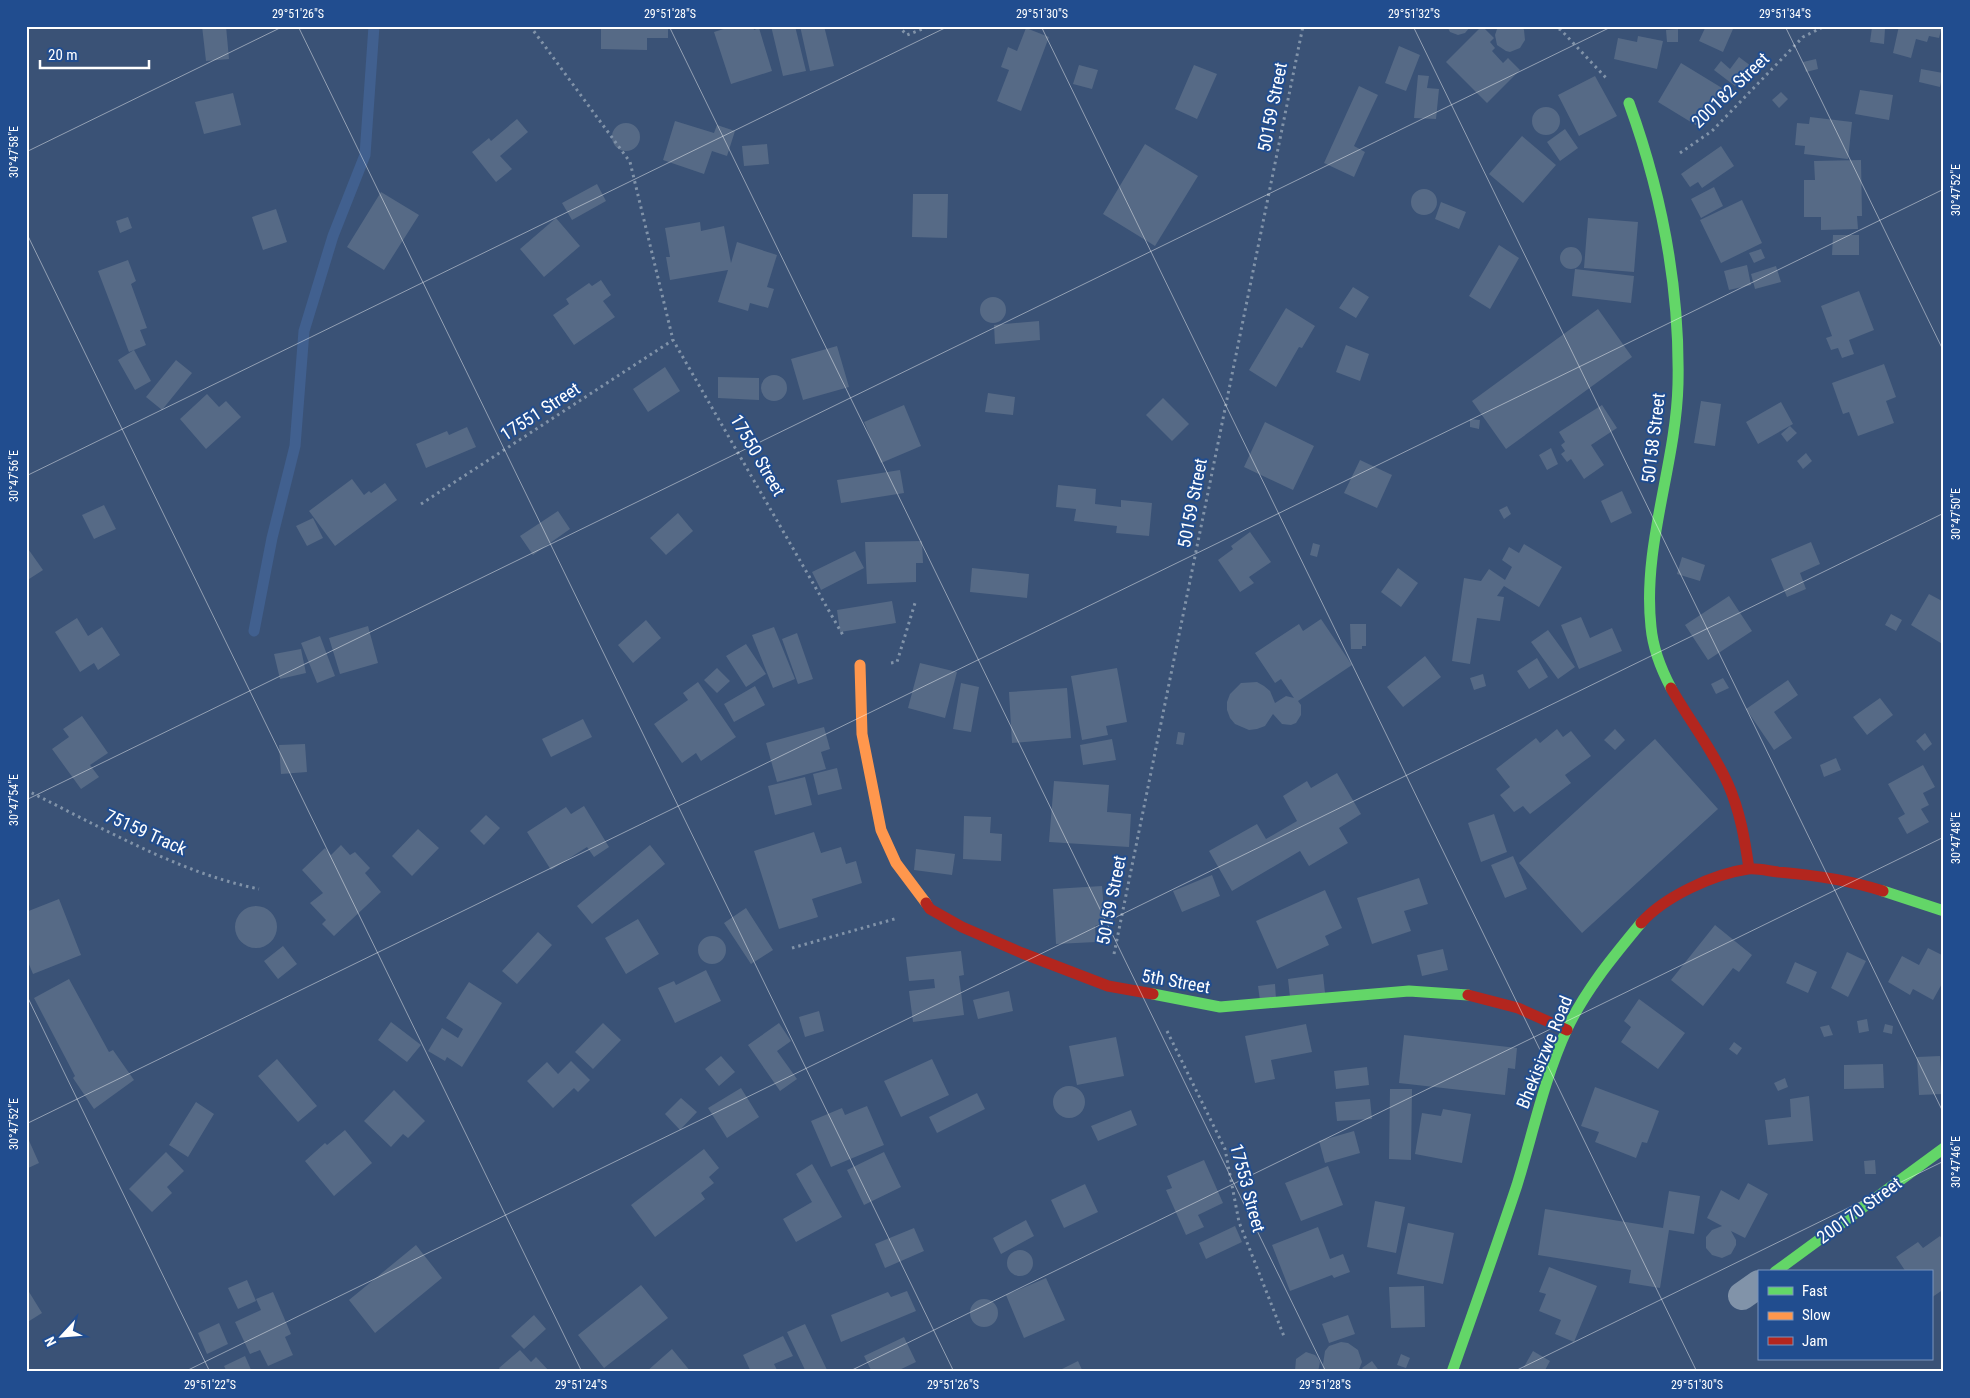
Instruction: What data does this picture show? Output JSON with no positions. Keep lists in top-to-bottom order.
{
  "streets": {
    "street": [
      "50158 Street",
      "5th Street",
      "Bhekisizwe Road",
      "200170 Street"
    ],
    "path": [
      "200182 Street",
      "50159 Street",
      "17551 Street",
      "17550 Street",
      "75159 Track",
      "17553 Street"
    ]
  },
  "crossings": [
    ["200182 Street", "50158 Street"],
    ["50159 Street", "5th Street"],
    ["17551 Street", "17550 Street"],
    ["50158 Street", "Bhekisizwe Road"],
    ["5th Street", "Bhekisizwe Road"],
    ["5th Street", "17553 Street"]
  ],
  "legend": ["Fast", "Slow", "Jam"],
  "scale_bar": "20 m",
  "north": "bottom left",
  "coordinates": [
    "29°51'26\"S",
    "29°51'28\"S",
    "29°51'30\"S",
    "29°51'32\"S",
    "29°51'34\"S",
    "30°47'58\"E",
    "30°47'52\"E",
    "30°47'56\"E",
    "30°47'50\"E",
    "30°47'54\"E",
    "30°47'48\"E",
    "30°47'46\"E",
    "29°51'22\"S",
    "29°51'24\"S"
  ]
}
